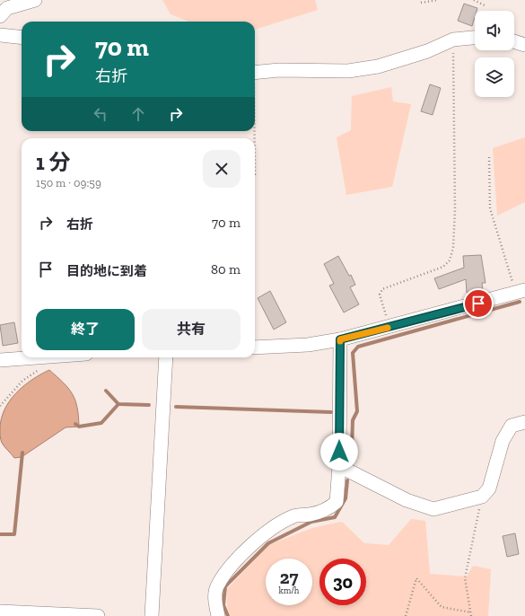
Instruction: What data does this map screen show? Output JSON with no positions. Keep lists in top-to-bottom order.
{
  "page": {
    "turn": ["70 m", "右折"],
    "heading": ["1 分", "150 m · 09:59"],
    "list": [
      {
        "name": "右折",
        "value": "70 m"
      },
      {
        "name": "目的地に到着",
        "value": "80 m"
      }
    ],
    "buttons": ["終了", "共有"],
    "speed": "27 km/h",
    "limit": "30"
  }
}
